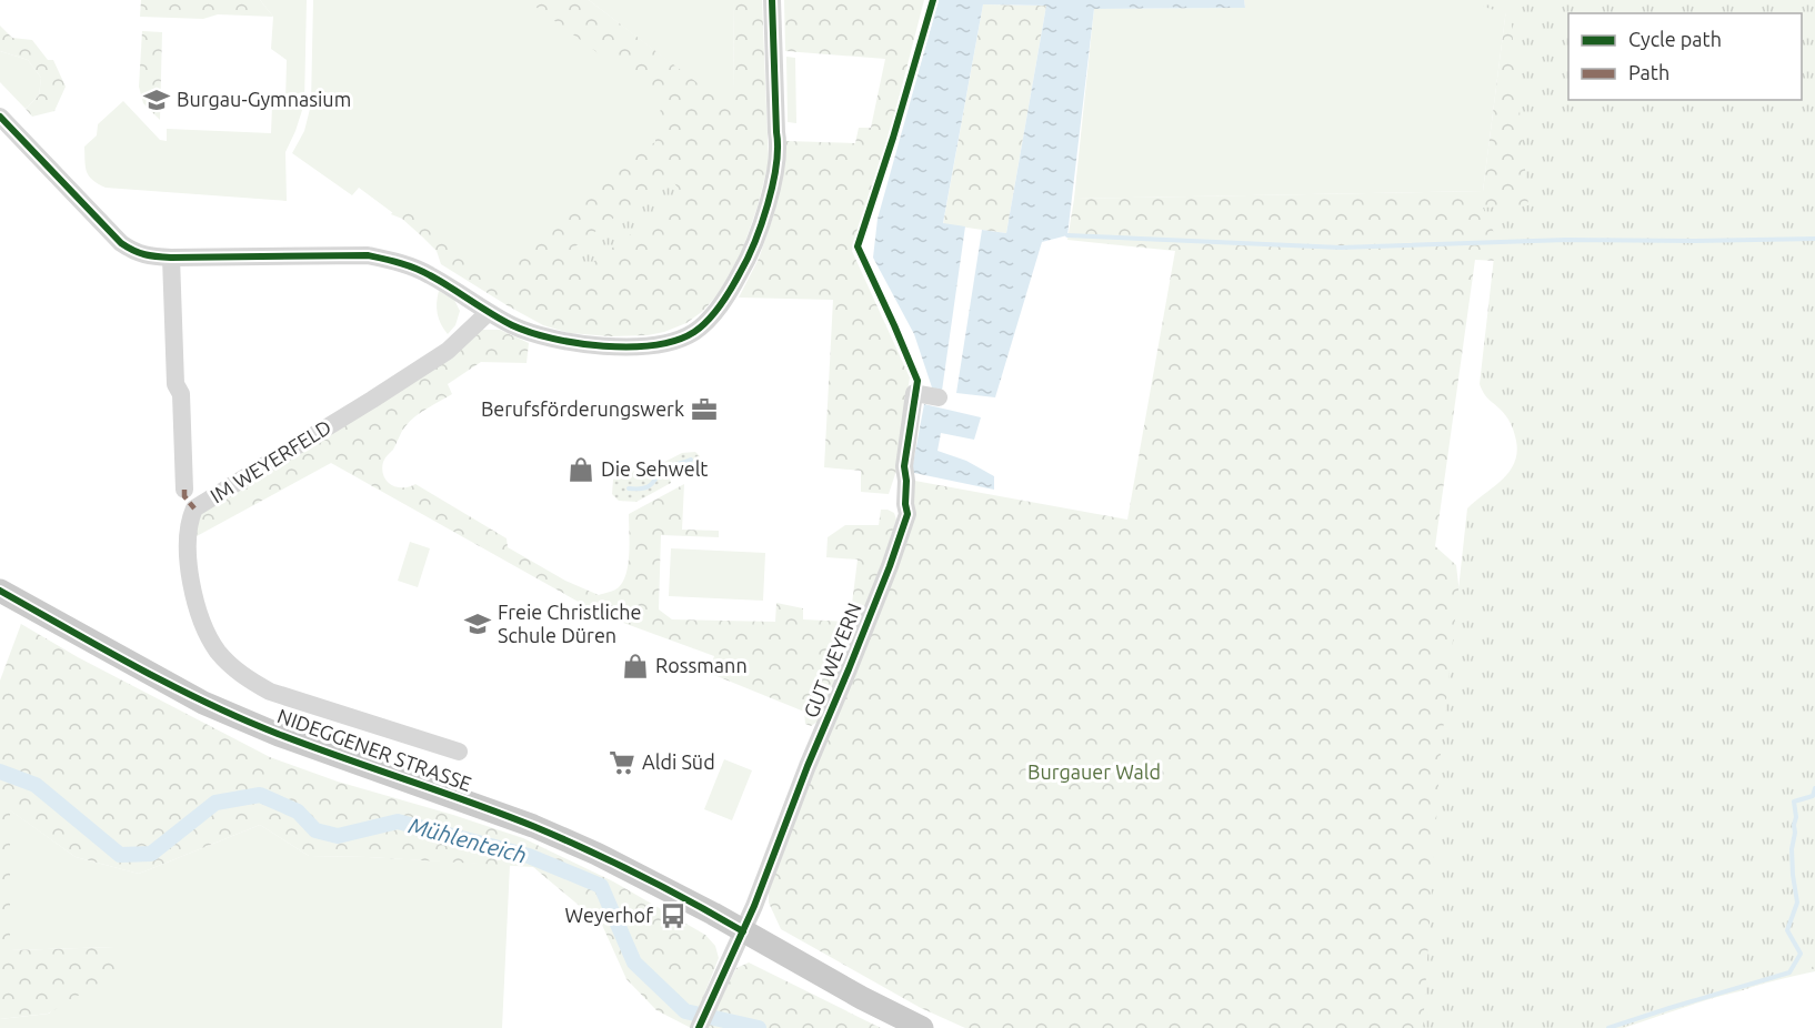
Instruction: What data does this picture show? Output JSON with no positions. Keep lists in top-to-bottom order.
{
  "streets": {
    "main road": ["NIDEGGENER STRASSE"],
    "street": ["IM WEYERFELD", "GUT WEYERN"]
  },
  "crossings": [
    ["GUT WEYERN", "NIDEGGENER STRASSE"]
  ],
  "water": ["Mühlenteich"],
  "parks": ["Burgauer Wald"],
  "places": {
    "school or university": ["Burgau-Gymnasium", "Freie Christliche Schule Düren"],
    "office": ["Berufsförderungswerk"],
    "shop": ["Die Sehwelt", "Rossmann"],
    "supermarket": ["Aldi Süd"],
    "bus stop": ["Weyerhof"]
  },
  "legend": ["Cycle path", "Path"]
}
